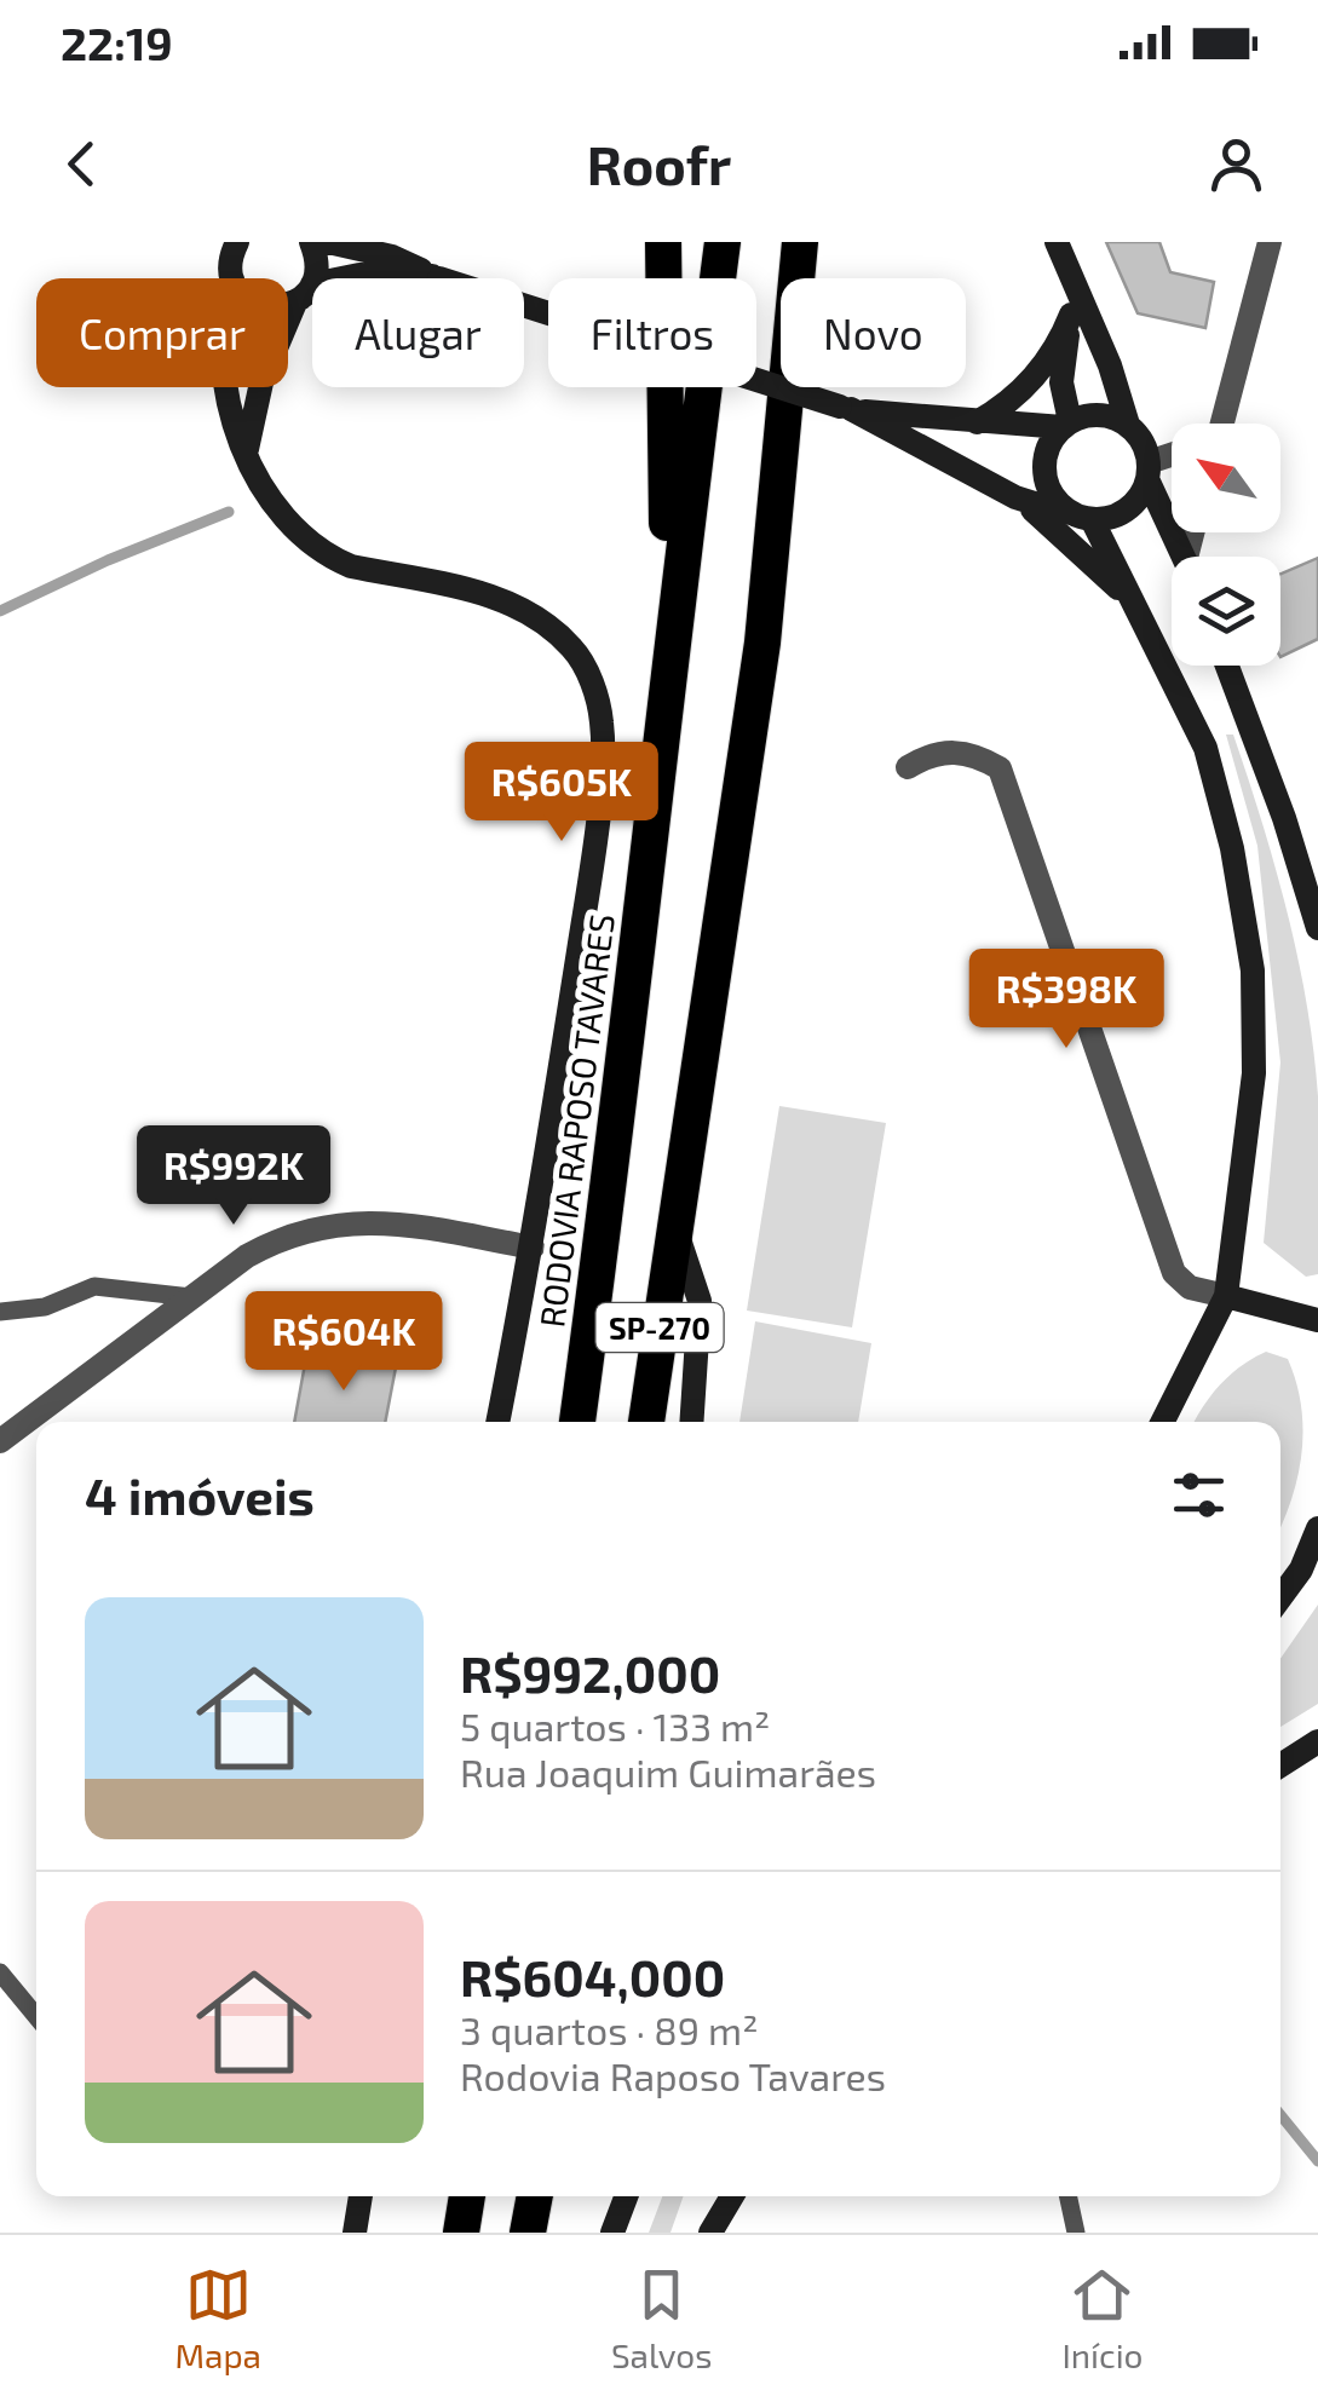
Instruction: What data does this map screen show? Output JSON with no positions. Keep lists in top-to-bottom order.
{
  "streets": {
    "highway": ["RODOVIA RAPOSO TAVARES", "SP-270"]
  },
  "north": "top left",
  "page": {
    "status": "22:19",
    "header": "Roofr",
    "chip": [
      "Comprar",
      "Alugar",
      "Filtros",
      "Novo"
    ],
    "price": [
      "R$605K",
      "R$398K",
      "R$992K",
      "R$604K"
    ],
    "heading": "4 imóveis",
    "list": [
      {
        "name": "R$992,000",
        "note": "5 quartos · 133 m² · Rua Joaquim Guimarães"
      },
      {
        "name": "R$604,000",
        "note": "3 quartos · 89 m² · Rodovia Raposo Tavares"
      }
    ],
    "tabs": ["Mapa", "Salvos", "Início"]
  }
}
